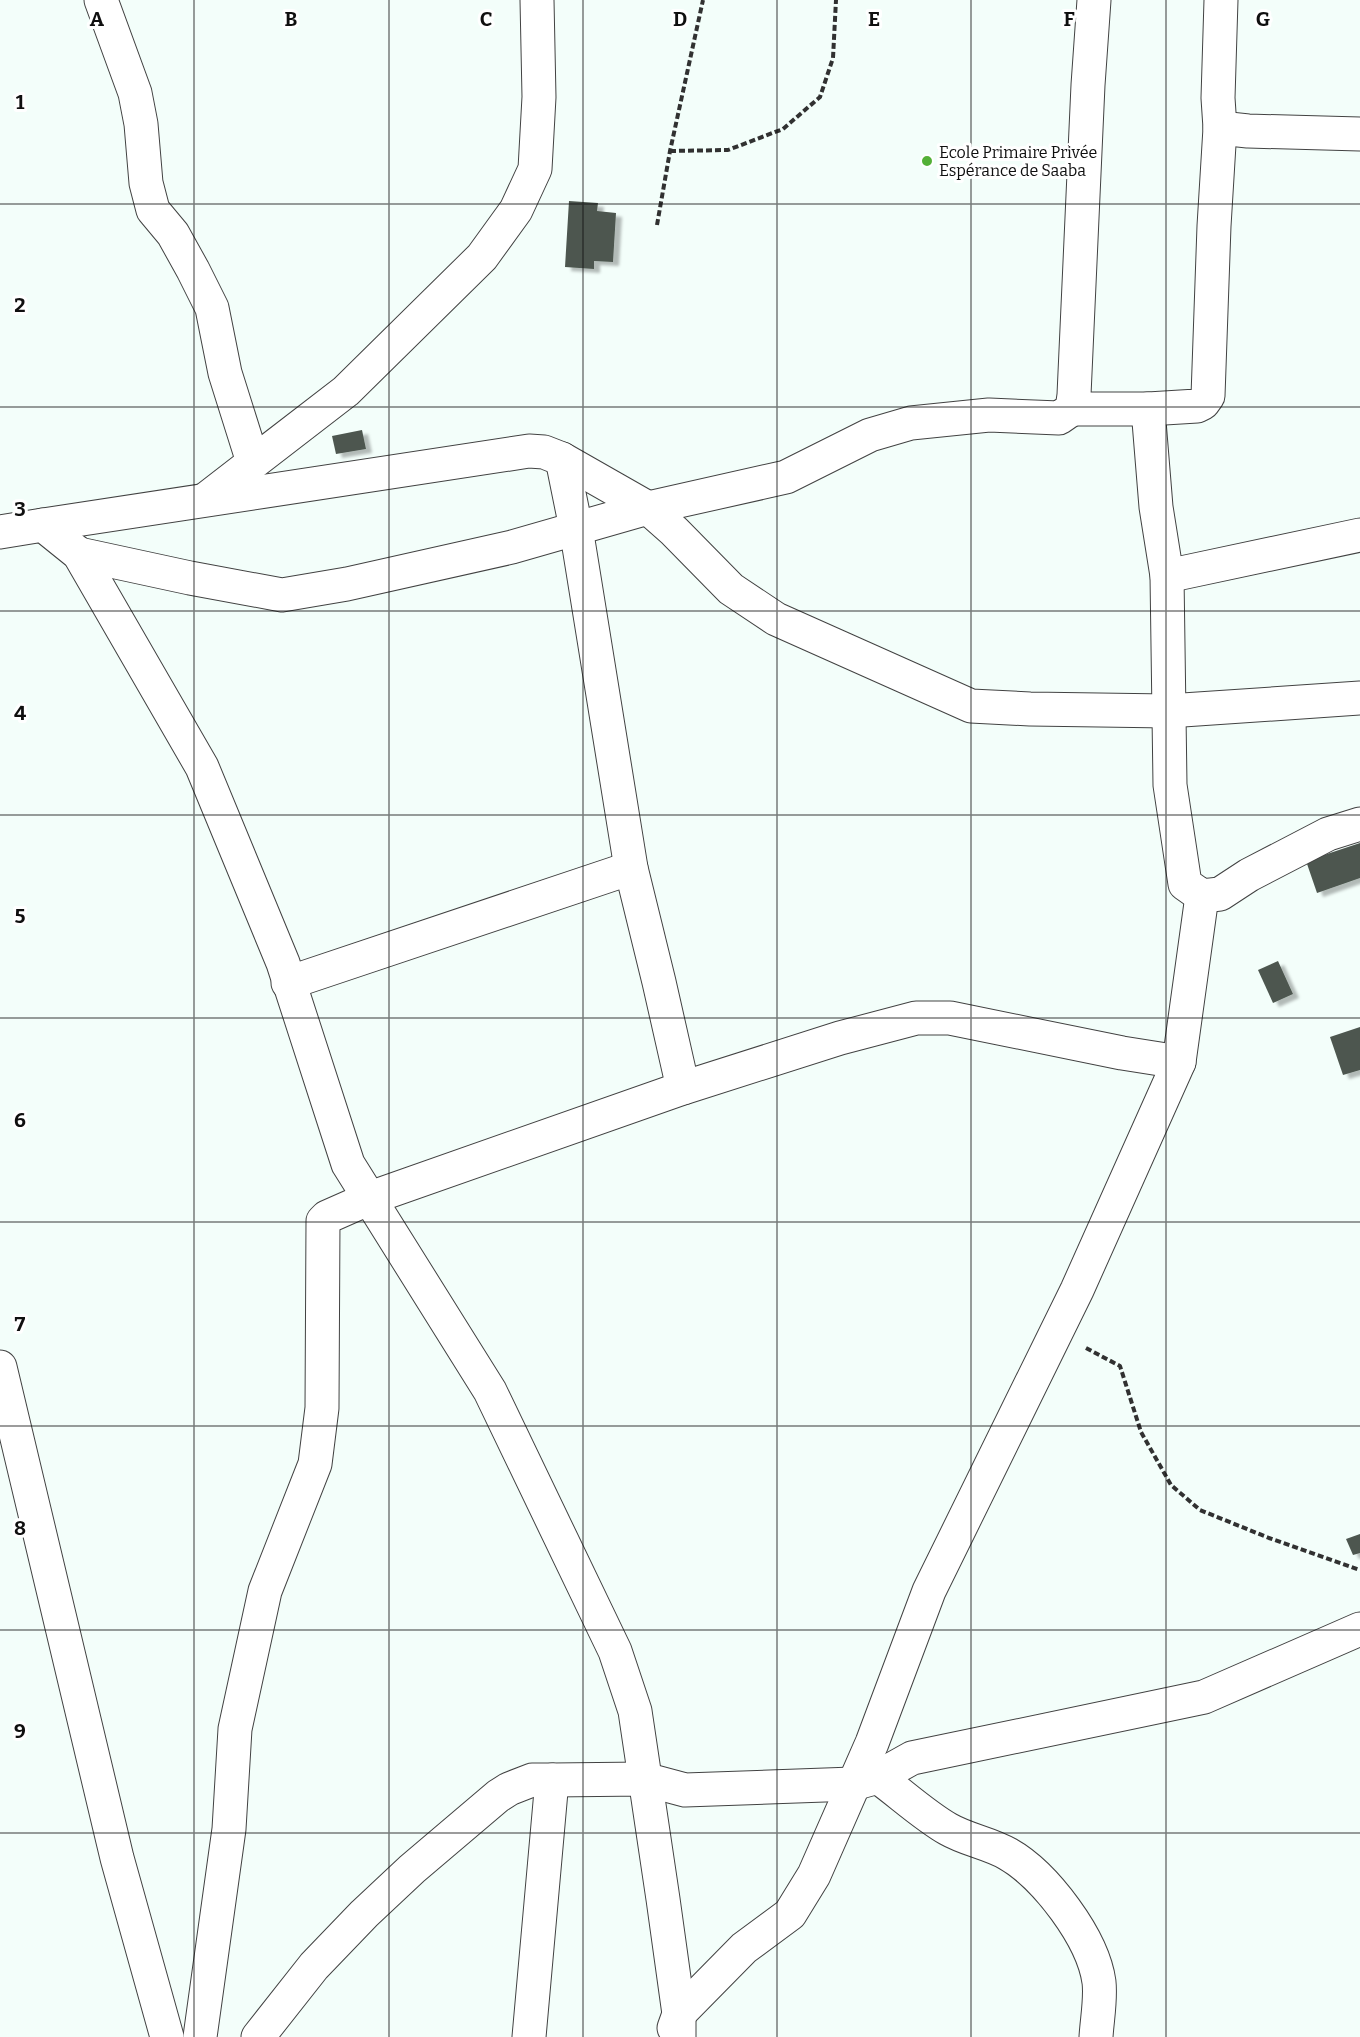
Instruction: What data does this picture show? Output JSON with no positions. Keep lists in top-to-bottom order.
{
  "places": ["Ecole Primaire Privée Espérance de Saaba"],
  "grid": {
    "columns": [
      "A",
      "B",
      "C",
      "D",
      "E",
      "F",
      "G"
    ],
    "rows": [
      "1",
      "2",
      "3",
      "4",
      "5",
      "6",
      "7",
      "8",
      "9"
    ]
  }
}
